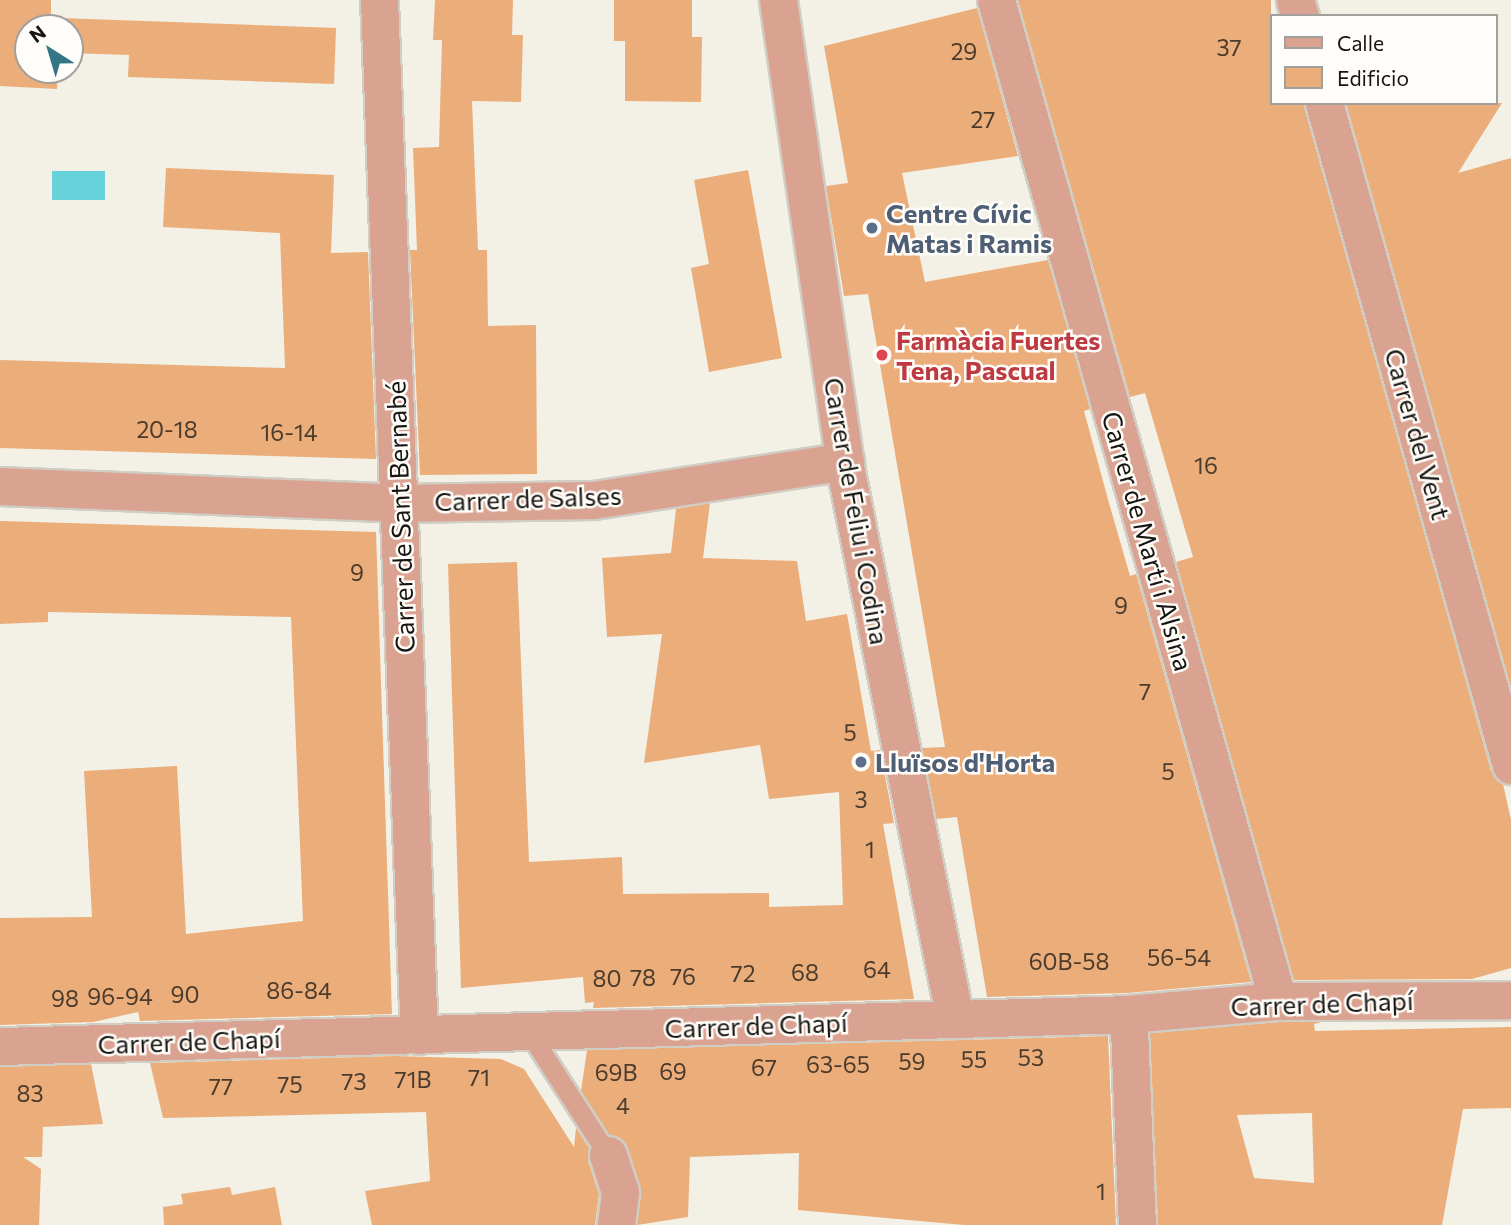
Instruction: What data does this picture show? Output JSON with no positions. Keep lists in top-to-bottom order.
{
  "streets": {
    "street": [
      "Carrer del Vent",
      "Carrer de Salses",
      "Carrer de Feliu i Codina",
      "Carrer de Sant Bernabé",
      "Carrer de Martí i Alsina",
      "Carrer de Chapí"
    ]
  },
  "crossings": [
    ["Carrer de Salses", "Carrer de Feliu i Codina"],
    ["Carrer de Salses", "Carrer de Sant Bernabé"],
    ["Carrer de Feliu i Codina", "Carrer de Chapí"],
    ["Carrer de Sant Bernabé", "Carrer de Chapí"],
    ["Carrer de Martí i Alsina", "Carrer de Chapí"]
  ],
  "places": ["Centre Cívic Matas i Ramis", "Farmàcia Fuertes Tena, Pascual", "Lluïsos d'Horta"],
  "house_numbers": [
    "37",
    "29",
    "27",
    "20-18",
    "16-14",
    "16",
    "9",
    "9",
    "7",
    "5",
    "5",
    "3",
    "1",
    "56-54",
    "60B-58",
    "64",
    "68",
    "72",
    "76",
    "78",
    "80",
    "86-84",
    "90",
    "96-94",
    "98",
    "53",
    "55",
    "59",
    "63-65",
    "67",
    "69",
    "69B",
    "71",
    "71B",
    "73",
    "75",
    "77",
    "83",
    "4",
    "1"
  ],
  "legend": ["Calle", "Edificio"],
  "north": "top left"
}
